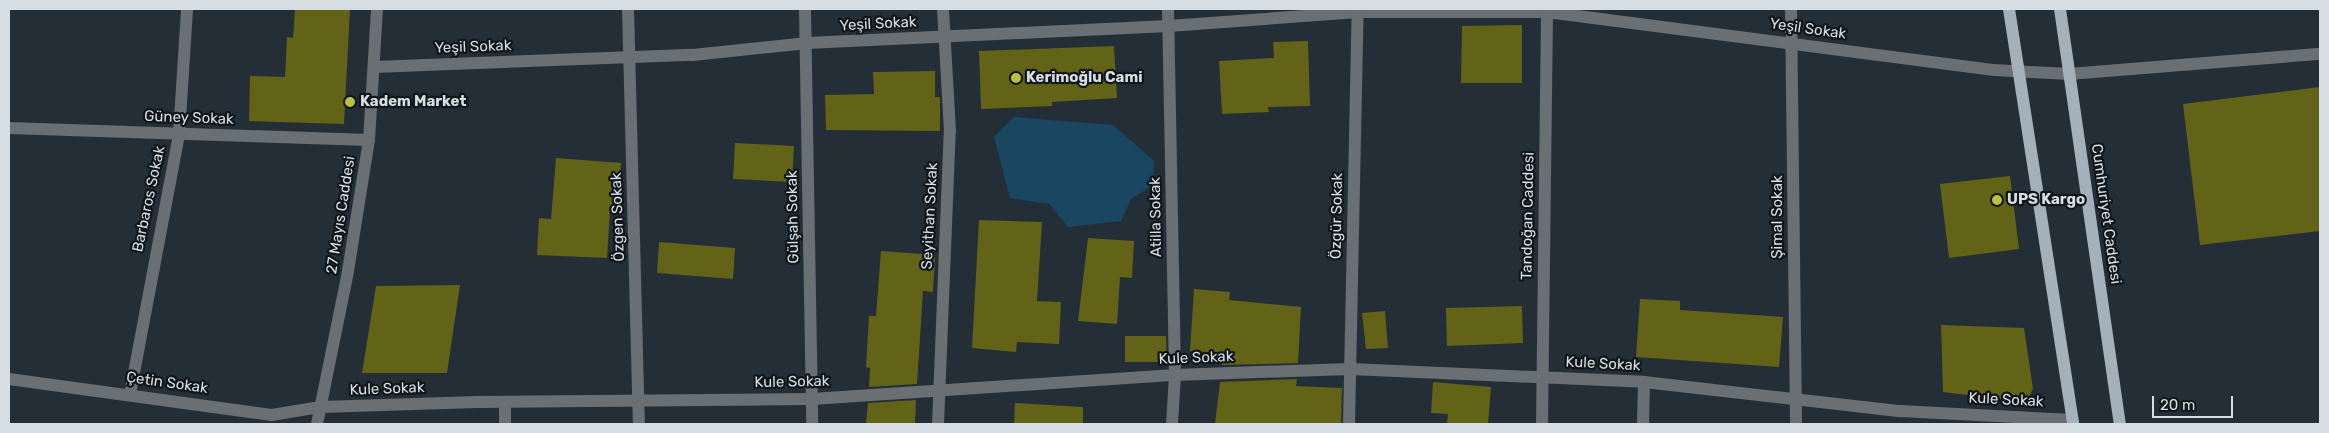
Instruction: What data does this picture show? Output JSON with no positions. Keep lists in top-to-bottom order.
{
  "streets": {
    "main road": ["Cumhuriyet Caddesi"],
    "street": [
      "Yeşil Sokak",
      "Güney Sokak",
      "Barbaros Sokak",
      "27 Mayıs Caddesi",
      "Seyithan Sokak",
      "Özgür Sokak",
      "Tandoğan Caddesi",
      "Özgen Sokak",
      "Gülşah Sokak",
      "Atilla Sokak",
      "Şimal Sokak",
      "Kule Sokak",
      "Çetin Sokak"
    ]
  },
  "crossings": [
    ["Yeşil Sokak", "Cumhuriyet Caddesi"],
    ["Yeşil Sokak", "27 Mayıs Caddesi"],
    ["Yeşil Sokak", "Seyithan Sokak"],
    ["Yeşil Sokak", "Özgür Sokak"],
    ["Yeşil Sokak", "Tandoğan Caddesi"],
    ["Yeşil Sokak", "Özgen Sokak"],
    ["Yeşil Sokak", "Gülşah Sokak"],
    ["Yeşil Sokak", "Atilla Sokak"],
    ["Yeşil Sokak", "Şimal Sokak"],
    ["Güney Sokak", "Barbaros Sokak"],
    ["Güney Sokak", "27 Mayıs Caddesi"],
    ["Barbaros Sokak", "Çetin Sokak"],
    ["27 Mayıs Caddesi", "Kule Sokak"],
    ["27 Mayıs Caddesi", "Çetin Sokak"],
    ["Seyithan Sokak", "Kule Sokak"],
    ["Özgür Sokak", "Kule Sokak"],
    ["Tandoğan Caddesi", "Kule Sokak"],
    ["Özgen Sokak", "Kule Sokak"],
    ["Gülşah Sokak", "Kule Sokak"],
    ["Atilla Sokak", "Kule Sokak"],
    ["Şimal Sokak", "Kule Sokak"],
    ["Kule Sokak", "Çetin Sokak"]
  ],
  "places": ["Kerimoğlu Cami", "Kadem Market", "UPS Kargo"],
  "scale_bar": "20 m"
}
